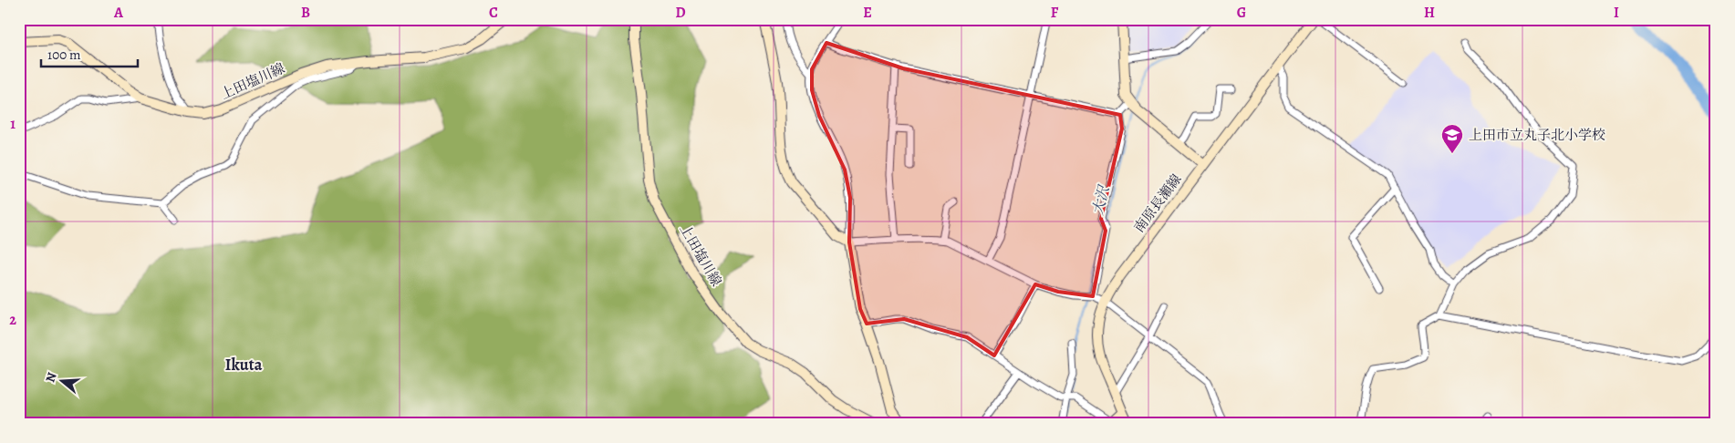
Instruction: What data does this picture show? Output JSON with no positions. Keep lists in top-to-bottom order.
{
  "streets": {
    "main road": ["上田塩川線", "南原長瀬線"]
  },
  "districts": ["Ikuta"],
  "water": ["大沢"],
  "places": {
    "school or university": ["上田市立丸子北小学校"]
  },
  "scale_bar": "100 m",
  "north": "left",
  "grid": {
    "columns": [
      "A",
      "B",
      "C",
      "D",
      "E",
      "F",
      "G",
      "H",
      "I"
    ],
    "rows": ["1", "2"]
  }
}
